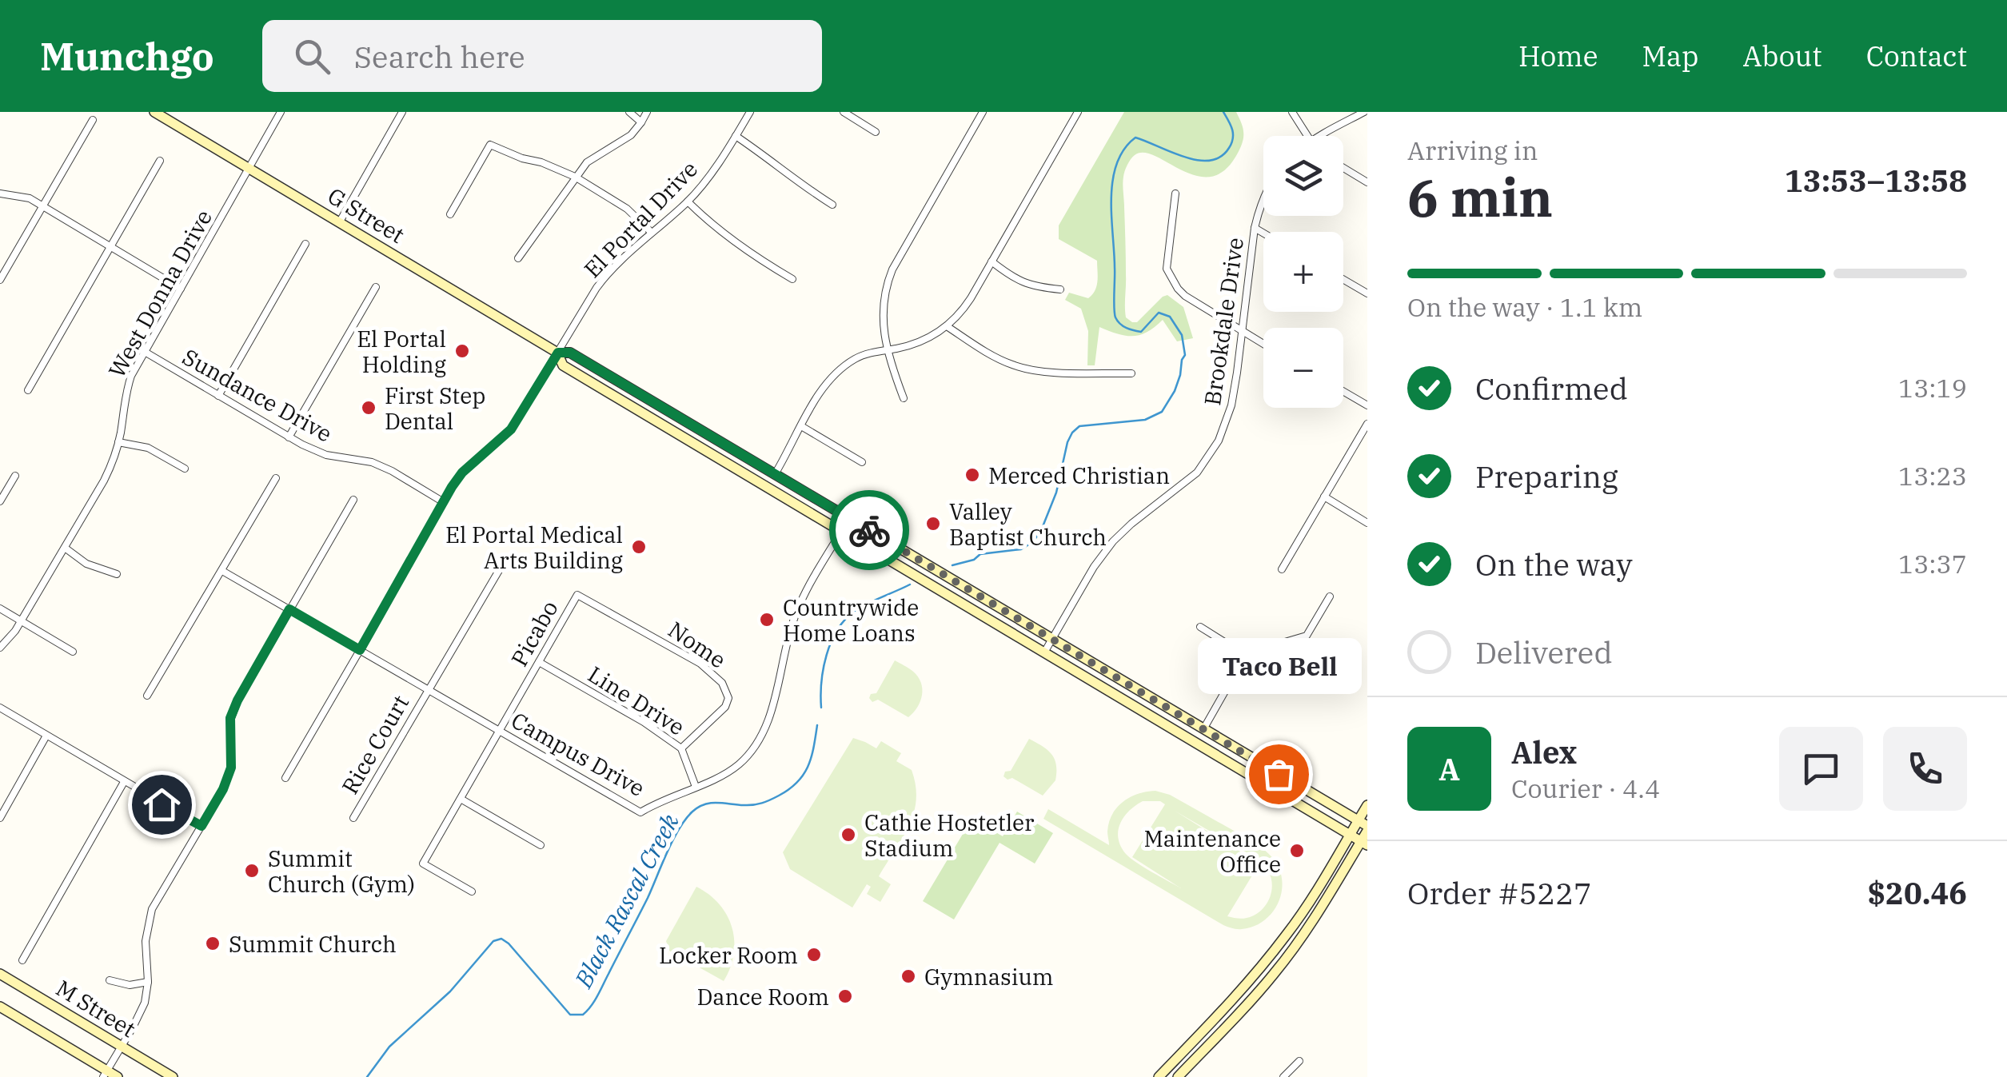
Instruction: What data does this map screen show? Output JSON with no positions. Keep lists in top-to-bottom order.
{
  "streets": {
    "street": [
      "G Street",
      "El Portal Drive",
      "West Donna Drive",
      "Brookdale Drive",
      "Sundance Drive",
      "Picabo",
      "Nome",
      "Line Drive",
      "Rice Court",
      "Campus Drive",
      "M Street"
    ]
  },
  "crossings": [
    ["G Street", "El Portal Drive"],
    ["G Street", "West Donna Drive"],
    ["G Street", "Brookdale Drive"],
    ["G Street", "Campus Drive"],
    ["El Portal Drive", "Sundance Drive"],
    ["El Portal Drive", "Campus Drive"],
    ["West Donna Drive", "Sundance Drive"],
    ["Picabo", "Nome"],
    ["Picabo", "Line Drive"],
    ["Picabo", "Campus Drive"],
    ["Nome", "Line Drive"],
    ["Line Drive", "Campus Drive"],
    ["Rice Court", "Campus Drive"]
  ],
  "water": ["Black Rascal Creek"],
  "places": [
    "El Portal Holding",
    "First Step Dental",
    "Merced Christian",
    "Valley Baptist Church",
    "El Portal Medical Arts Building",
    "Countrywide Home Loans",
    "Taco Bell",
    "Cathie Hostetler Stadium",
    "Maintenance Office",
    "Summit Church (Gym)",
    "Summit Church",
    "Locker Room",
    "Gymnasium",
    "Dance Room"
  ],
  "page": {
    "header": "Munchgo",
    "search": "Search here",
    "nav": [
      "Home",
      "Map",
      "About",
      "Contact"
    ],
    "heading": ["6 min", "Arriving in", "13:53–13:58"],
    "panel": [
      "Alex",
      "Courier · 4.4",
      "Order #5227",
      "$20.46"
    ],
    "map_buttons": ["+", "−"],
    "bar": "On the way · 1.1 km",
    "list": [
      ["Confirmed", "13:19"],
      ["Preparing", "13:23"],
      ["On the way", "13:37"],
      "Delivered"
    ],
    "bubble": "Taco Bell",
    "round": "A"
  }
}
